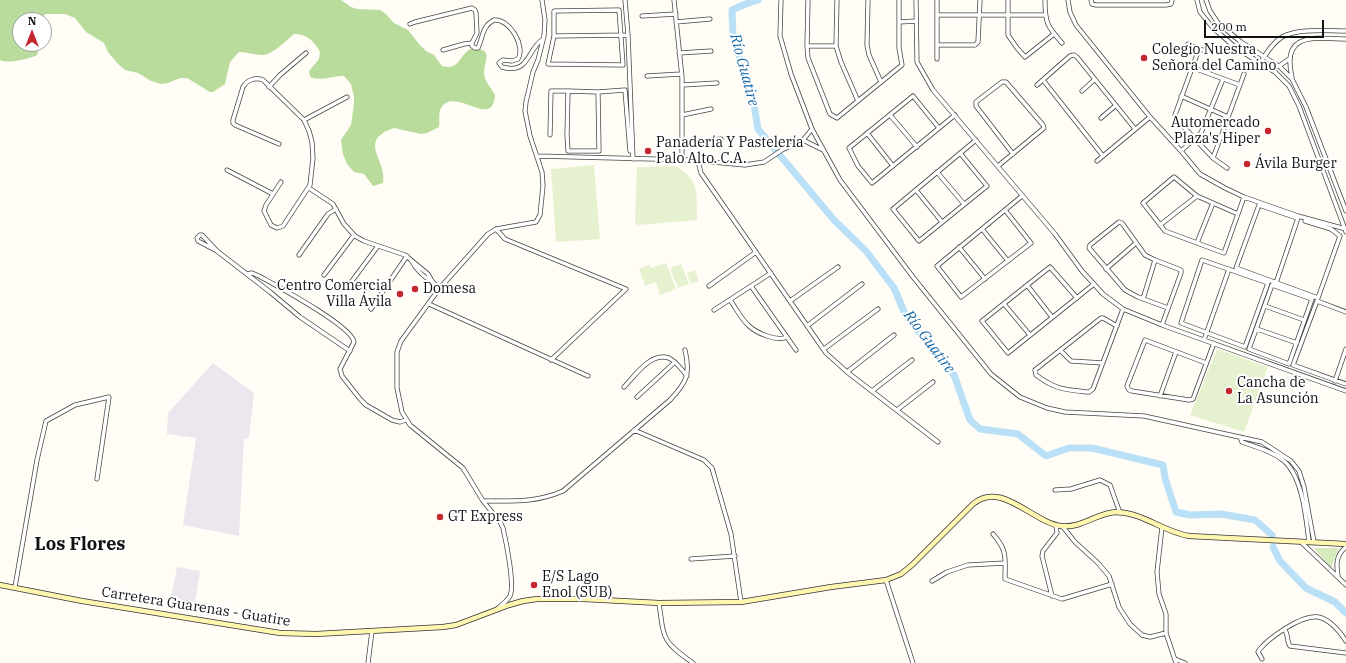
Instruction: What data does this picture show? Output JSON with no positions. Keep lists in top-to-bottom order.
{
  "streets": {
    "main road": ["Carretera Guarenas - Guatire"]
  },
  "districts": ["Los Flores"],
  "water": ["Río Guatire"],
  "places": [
    "Colegio Nuestra Señora del Camino",
    "Automercado Plaza's Hiper",
    "Panadería Y Pastelería Palo Alto. C.A.",
    "Ávila Burger",
    "Domesa",
    "Centro Comercial Villa Ávila",
    "Cancha de La Asunción",
    "GT Express",
    "E/S Lago Enol (SUB)"
  ],
  "scale_bar": "200 m",
  "north": "top"
}
